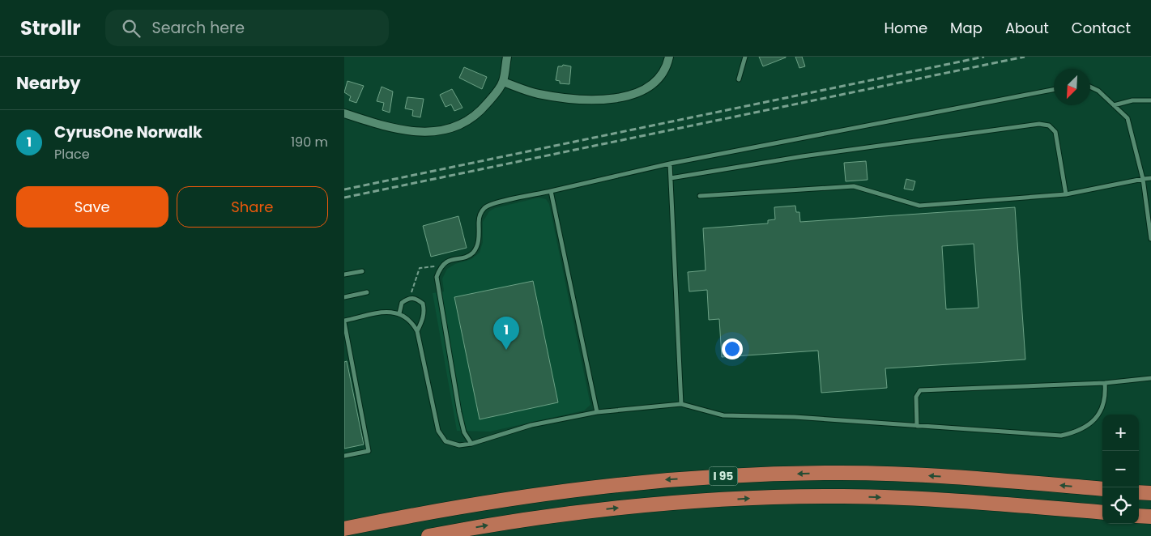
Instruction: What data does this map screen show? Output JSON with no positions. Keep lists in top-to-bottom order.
{
  "streets": {
    "highway": ["I 95"]
  },
  "north": "bottom left",
  "page": {
    "header": "Strollr",
    "search": "Search here",
    "nav": [
      "Home",
      "Map",
      "About",
      "Contact"
    ],
    "heading": "Nearby",
    "list": [
      {
        "mark": "1",
        "name": "CyrusOne Norwalk",
        "note": "Place",
        "value": "190 m"
      }
    ],
    "buttons": ["Save", "Share"],
    "pins": "1",
    "map_buttons": ["+", "−"]
  }
}
